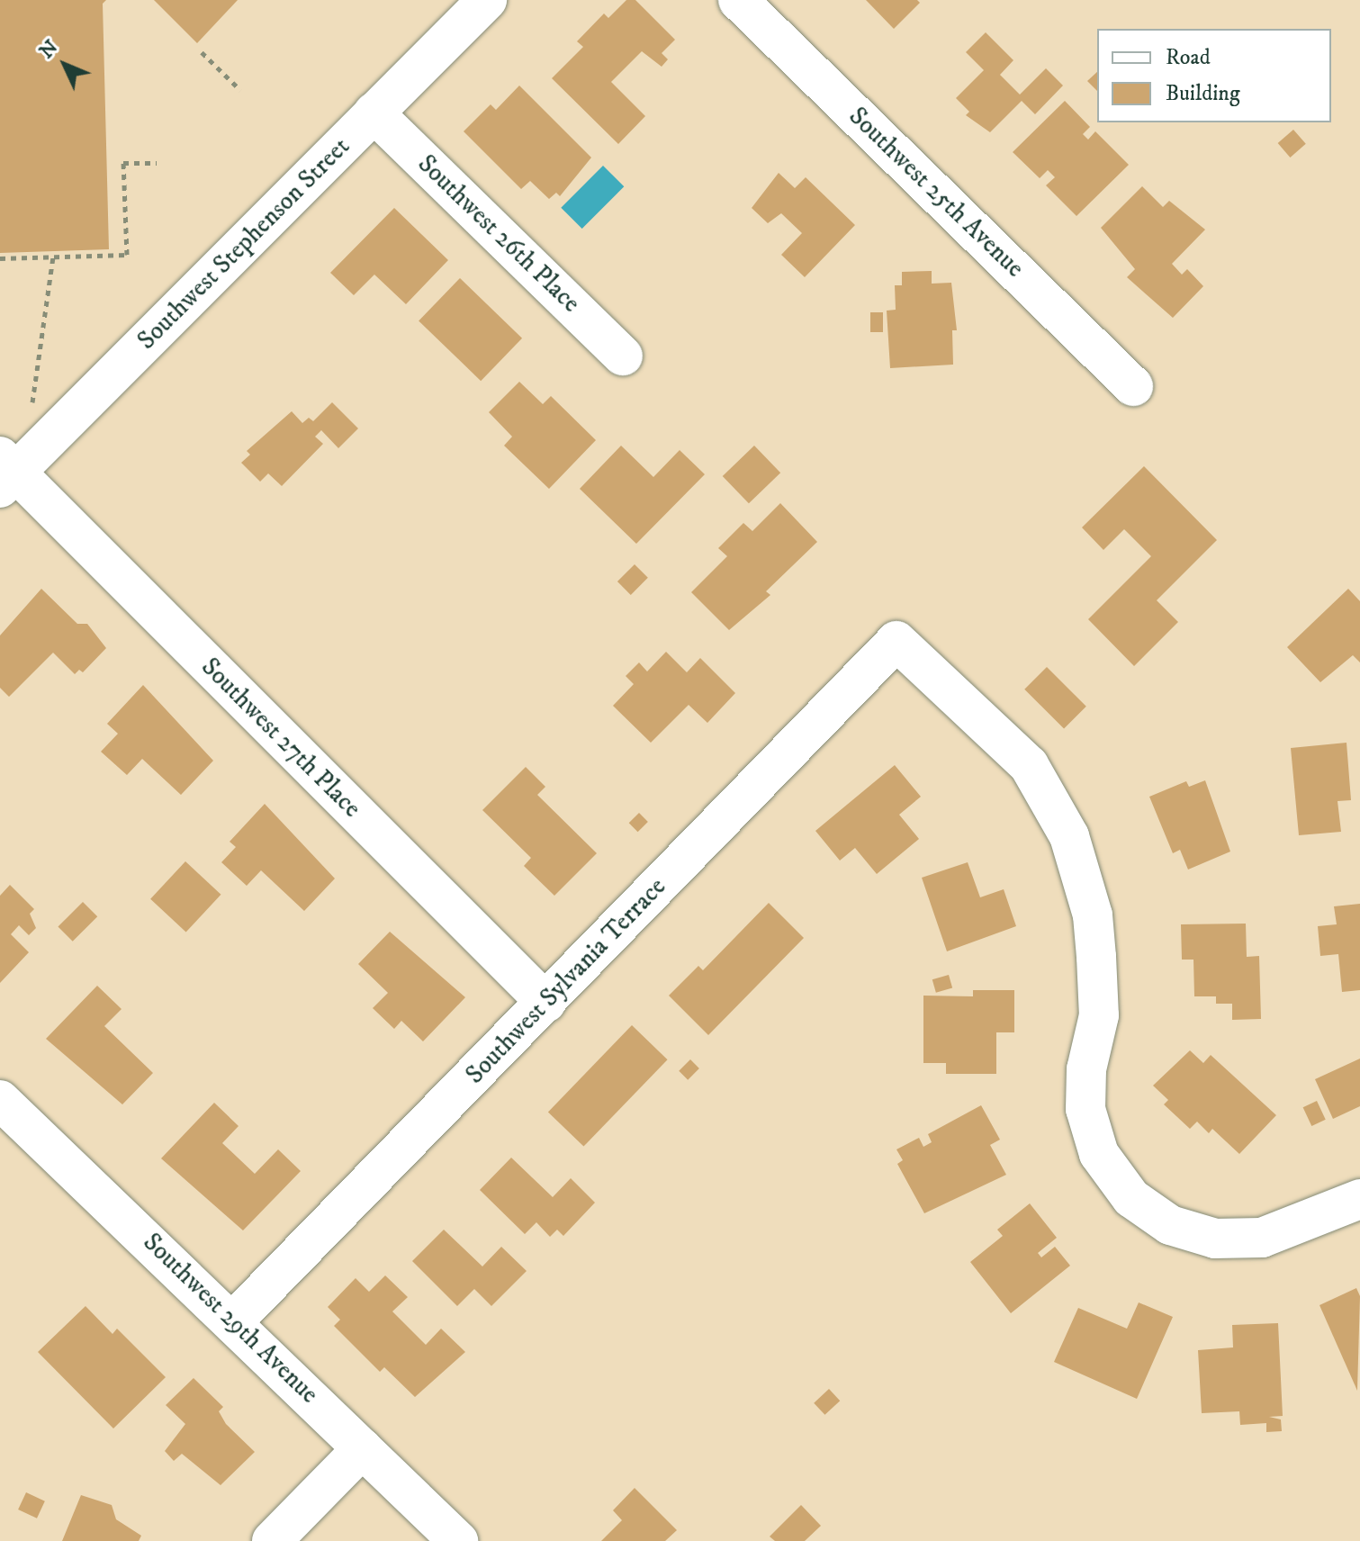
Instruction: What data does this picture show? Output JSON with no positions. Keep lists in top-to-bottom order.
{
  "streets": {
    "street": [
      "Southwest 25th Avenue",
      "Southwest 26th Place",
      "Southwest Stephenson Street",
      "Southwest 27th Place",
      "Southwest Sylvania Terrace",
      "Southwest 29th Avenue"
    ]
  },
  "crossings": [
    ["Southwest 26th Place", "Southwest Stephenson Street"],
    ["Southwest Stephenson Street", "Southwest 27th Place"],
    ["Southwest 27th Place", "Southwest Sylvania Terrace"],
    ["Southwest Sylvania Terrace", "Southwest 29th Avenue"]
  ],
  "legend": ["Road", "Building"],
  "north": "top left"
}
